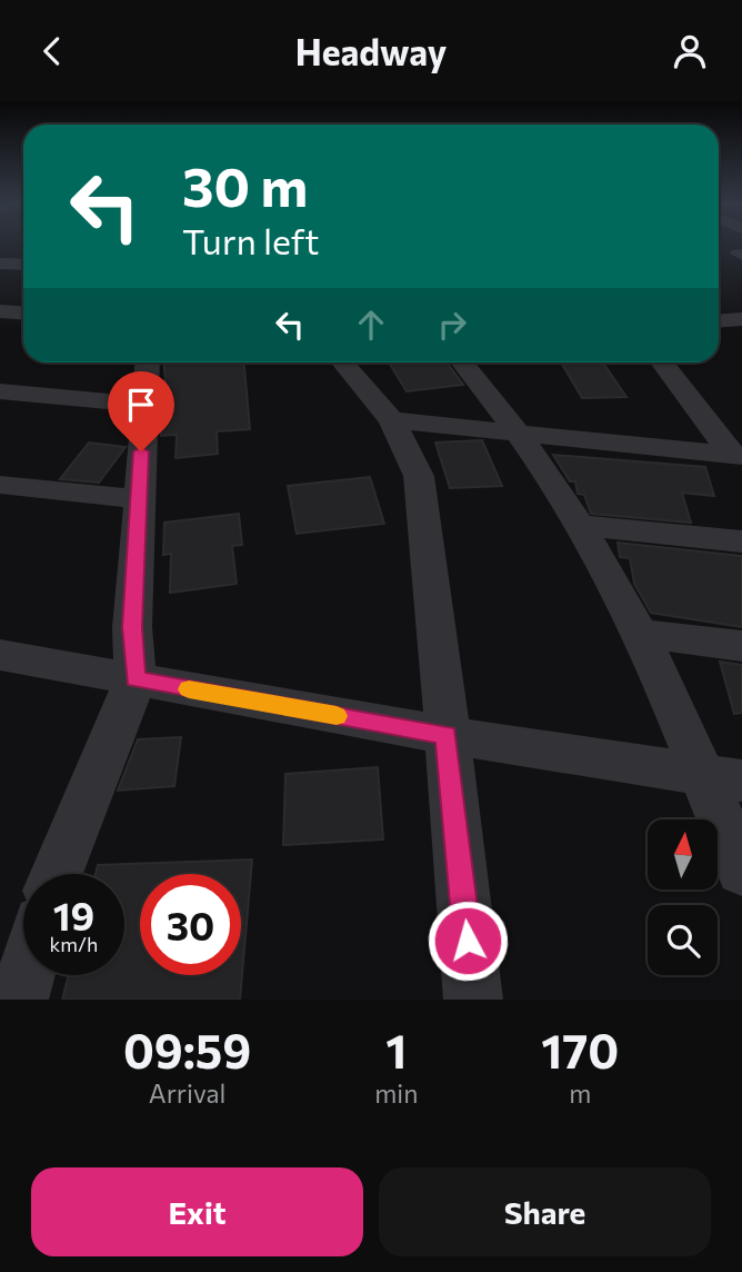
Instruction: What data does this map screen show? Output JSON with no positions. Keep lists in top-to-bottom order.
{
  "north": "top",
  "page": {
    "header": "Headway",
    "turn": ["30 m", "Turn left"],
    "speed": "19 km/h",
    "limit": "30",
    "eta": [
      "09:59",
      "Arrival",
      "1",
      "min",
      "170",
      "m"
    ],
    "buttons": ["Exit", "Share"]
  }
}
